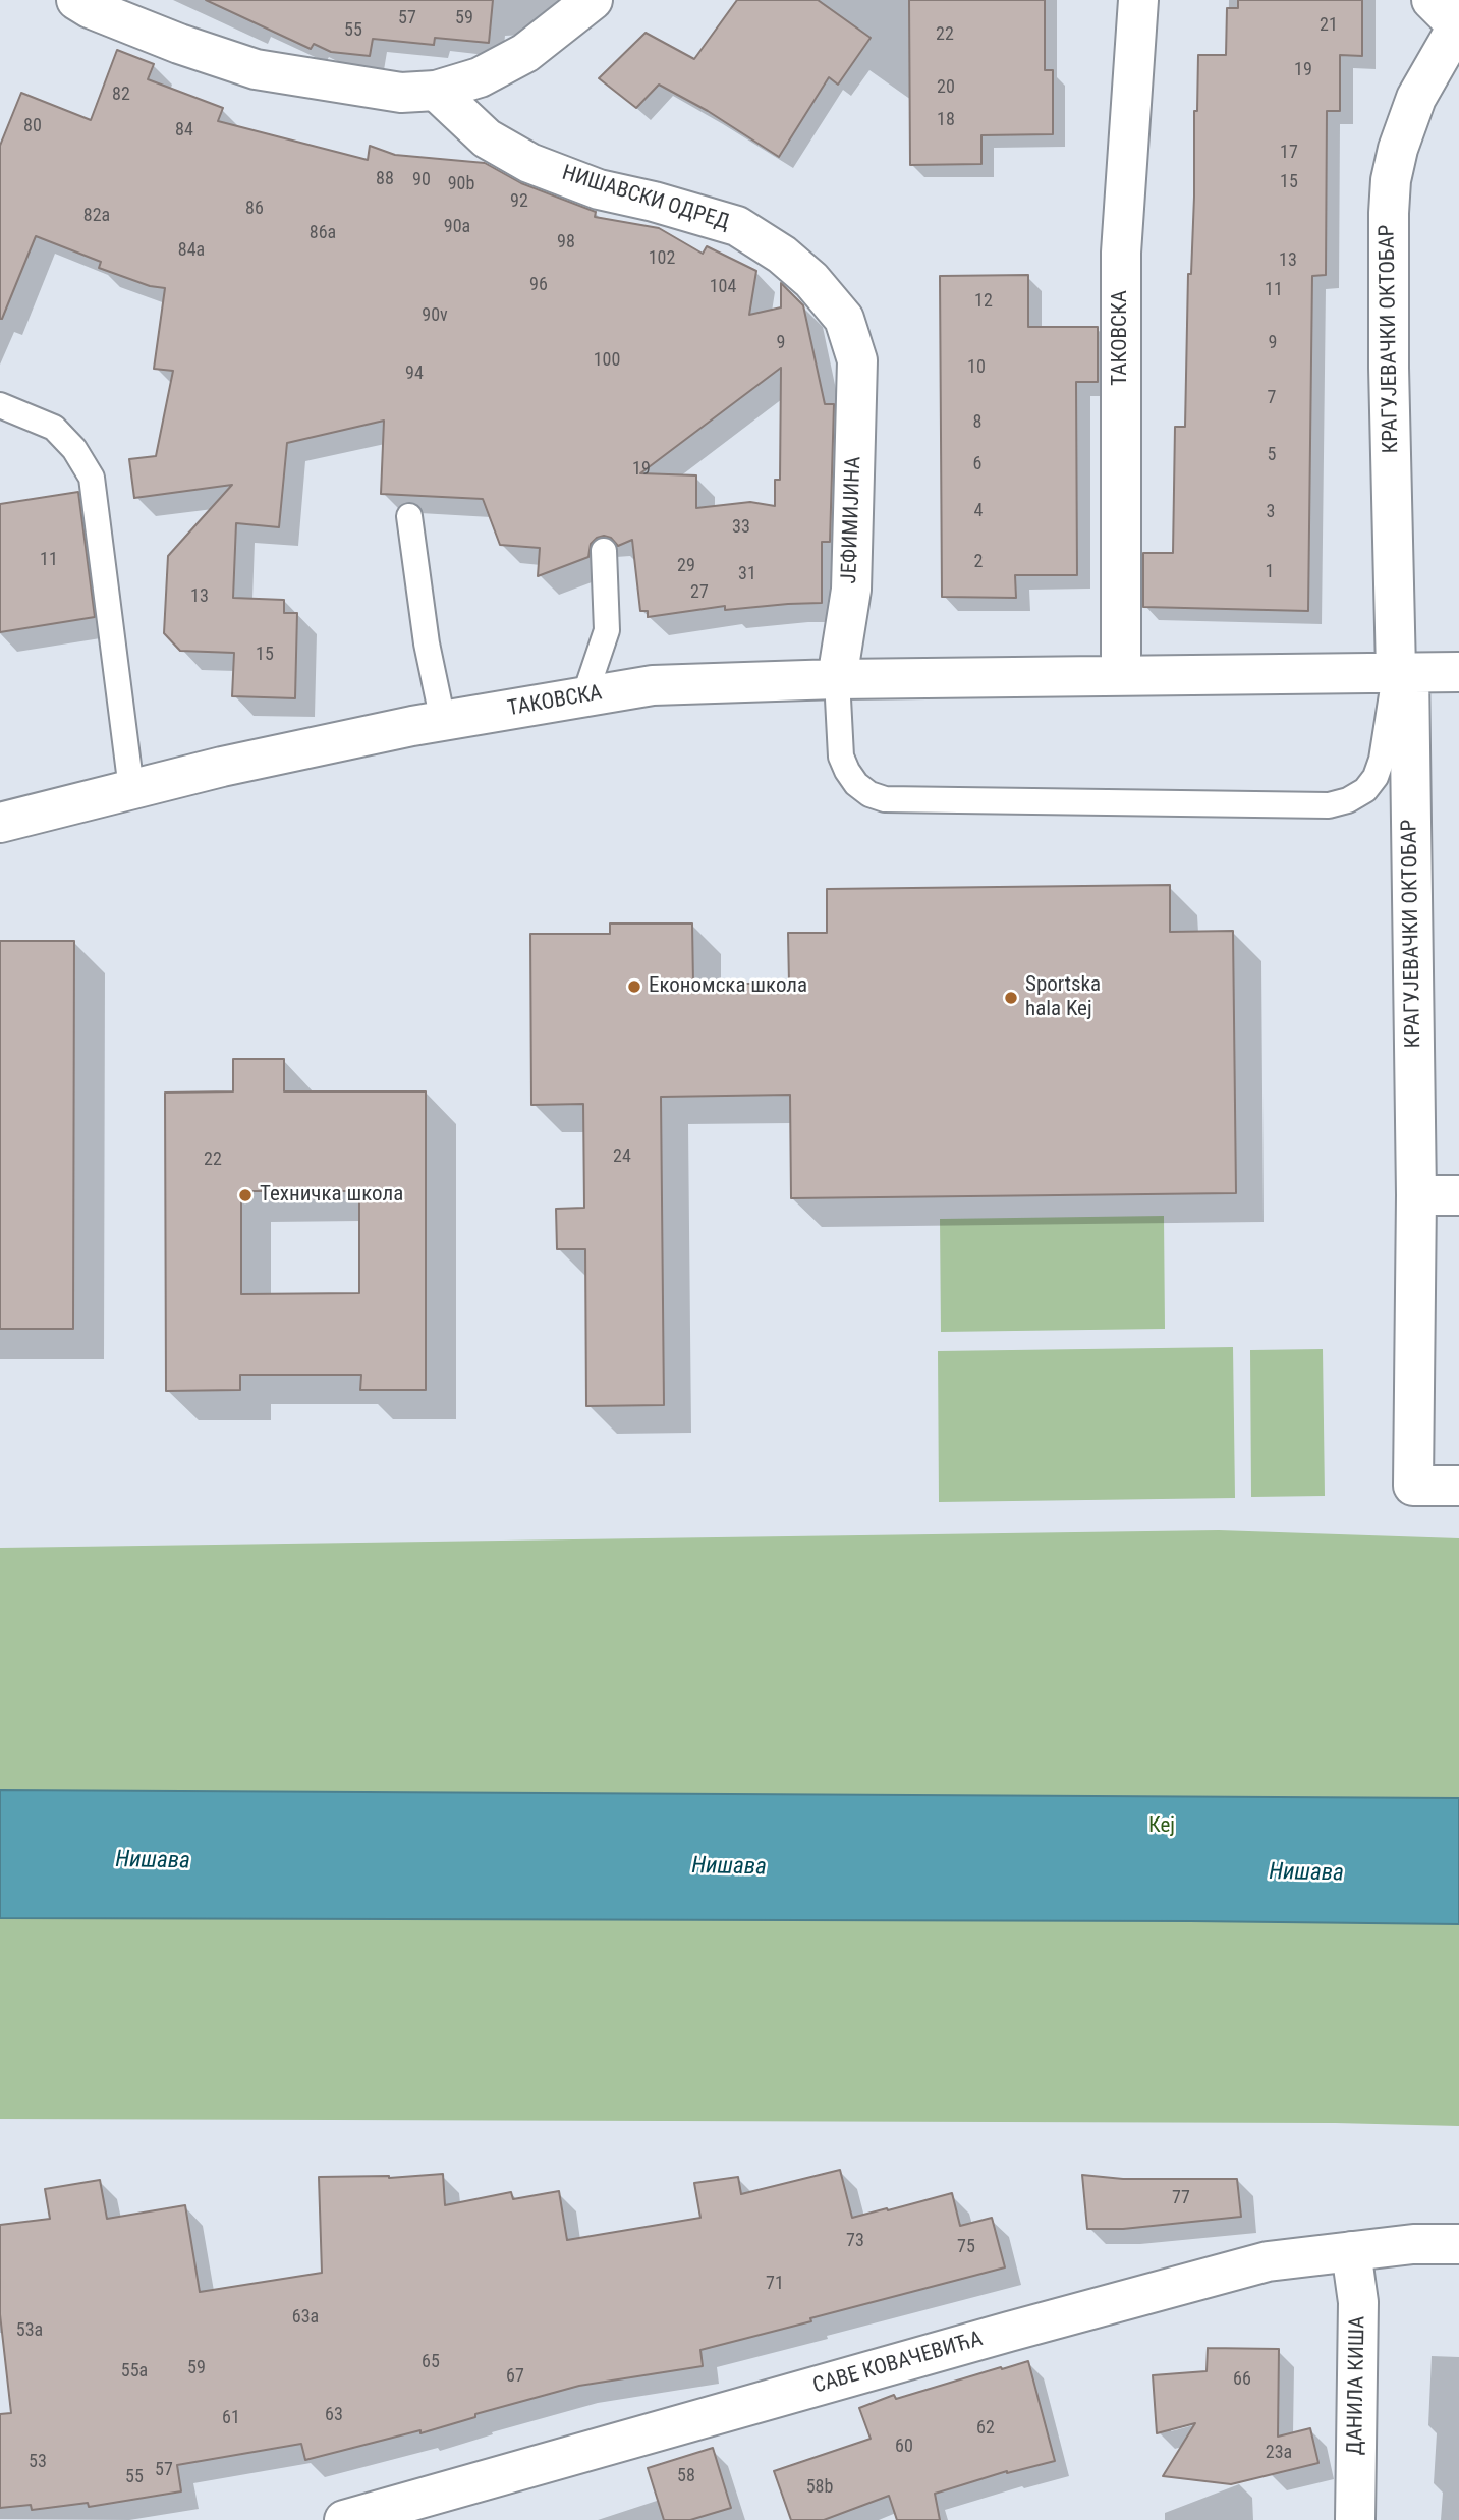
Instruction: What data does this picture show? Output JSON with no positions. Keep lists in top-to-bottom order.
{
  "streets": {
    "street": [
      "НИШАВСКИ ОДРЕД",
      "ТАКОВСКА",
      "КРАГУЈЕВАЧКИ ОКТОБАР",
      "ЈЕФИМИЈИНА",
      "САВЕ КОВАЧЕВИЋА",
      "ДАНИЛА КИША"
    ]
  },
  "crossings": [
    ["НИШАВСКИ ОДРЕД", "ЈЕФИМИЈИНА"],
    ["ТАКОВСКА", "КРАГУЈЕВАЧКИ ОКТОБАР"],
    ["ТАКОВСКА", "ЈЕФИМИЈИНА"],
    ["САВЕ КОВАЧЕВИЋА", "ДАНИЛА КИША"]
  ],
  "water": ["Нишава"],
  "parks": ["Кеј"],
  "places": ["Економска школа", "Sportska hala Kej", "Техничка школа"],
  "house_numbers": [
    "57",
    "59",
    "21",
    "55",
    "22",
    "19",
    "20",
    "82",
    "18",
    "80",
    "84",
    "17",
    "88",
    "90",
    "15",
    "90b",
    "92",
    "86",
    "82a",
    "90a",
    "86a",
    "98",
    "84a",
    "102",
    "13",
    "96",
    "104",
    "11",
    "12",
    "90v",
    "9",
    "9",
    "100",
    "10",
    "94",
    "7",
    "8",
    "5",
    "6",
    "19",
    "4",
    "3",
    "33",
    "11",
    "2",
    "29",
    "1",
    "31",
    "27",
    "13",
    "15",
    "24",
    "22",
    "77",
    "73",
    "75",
    "71",
    "63a",
    "53a",
    "65",
    "59",
    "55a",
    "67",
    "66",
    "63",
    "61",
    "62",
    "60",
    "23a",
    "53",
    "57",
    "58",
    "55",
    "58b"
  ]
}
